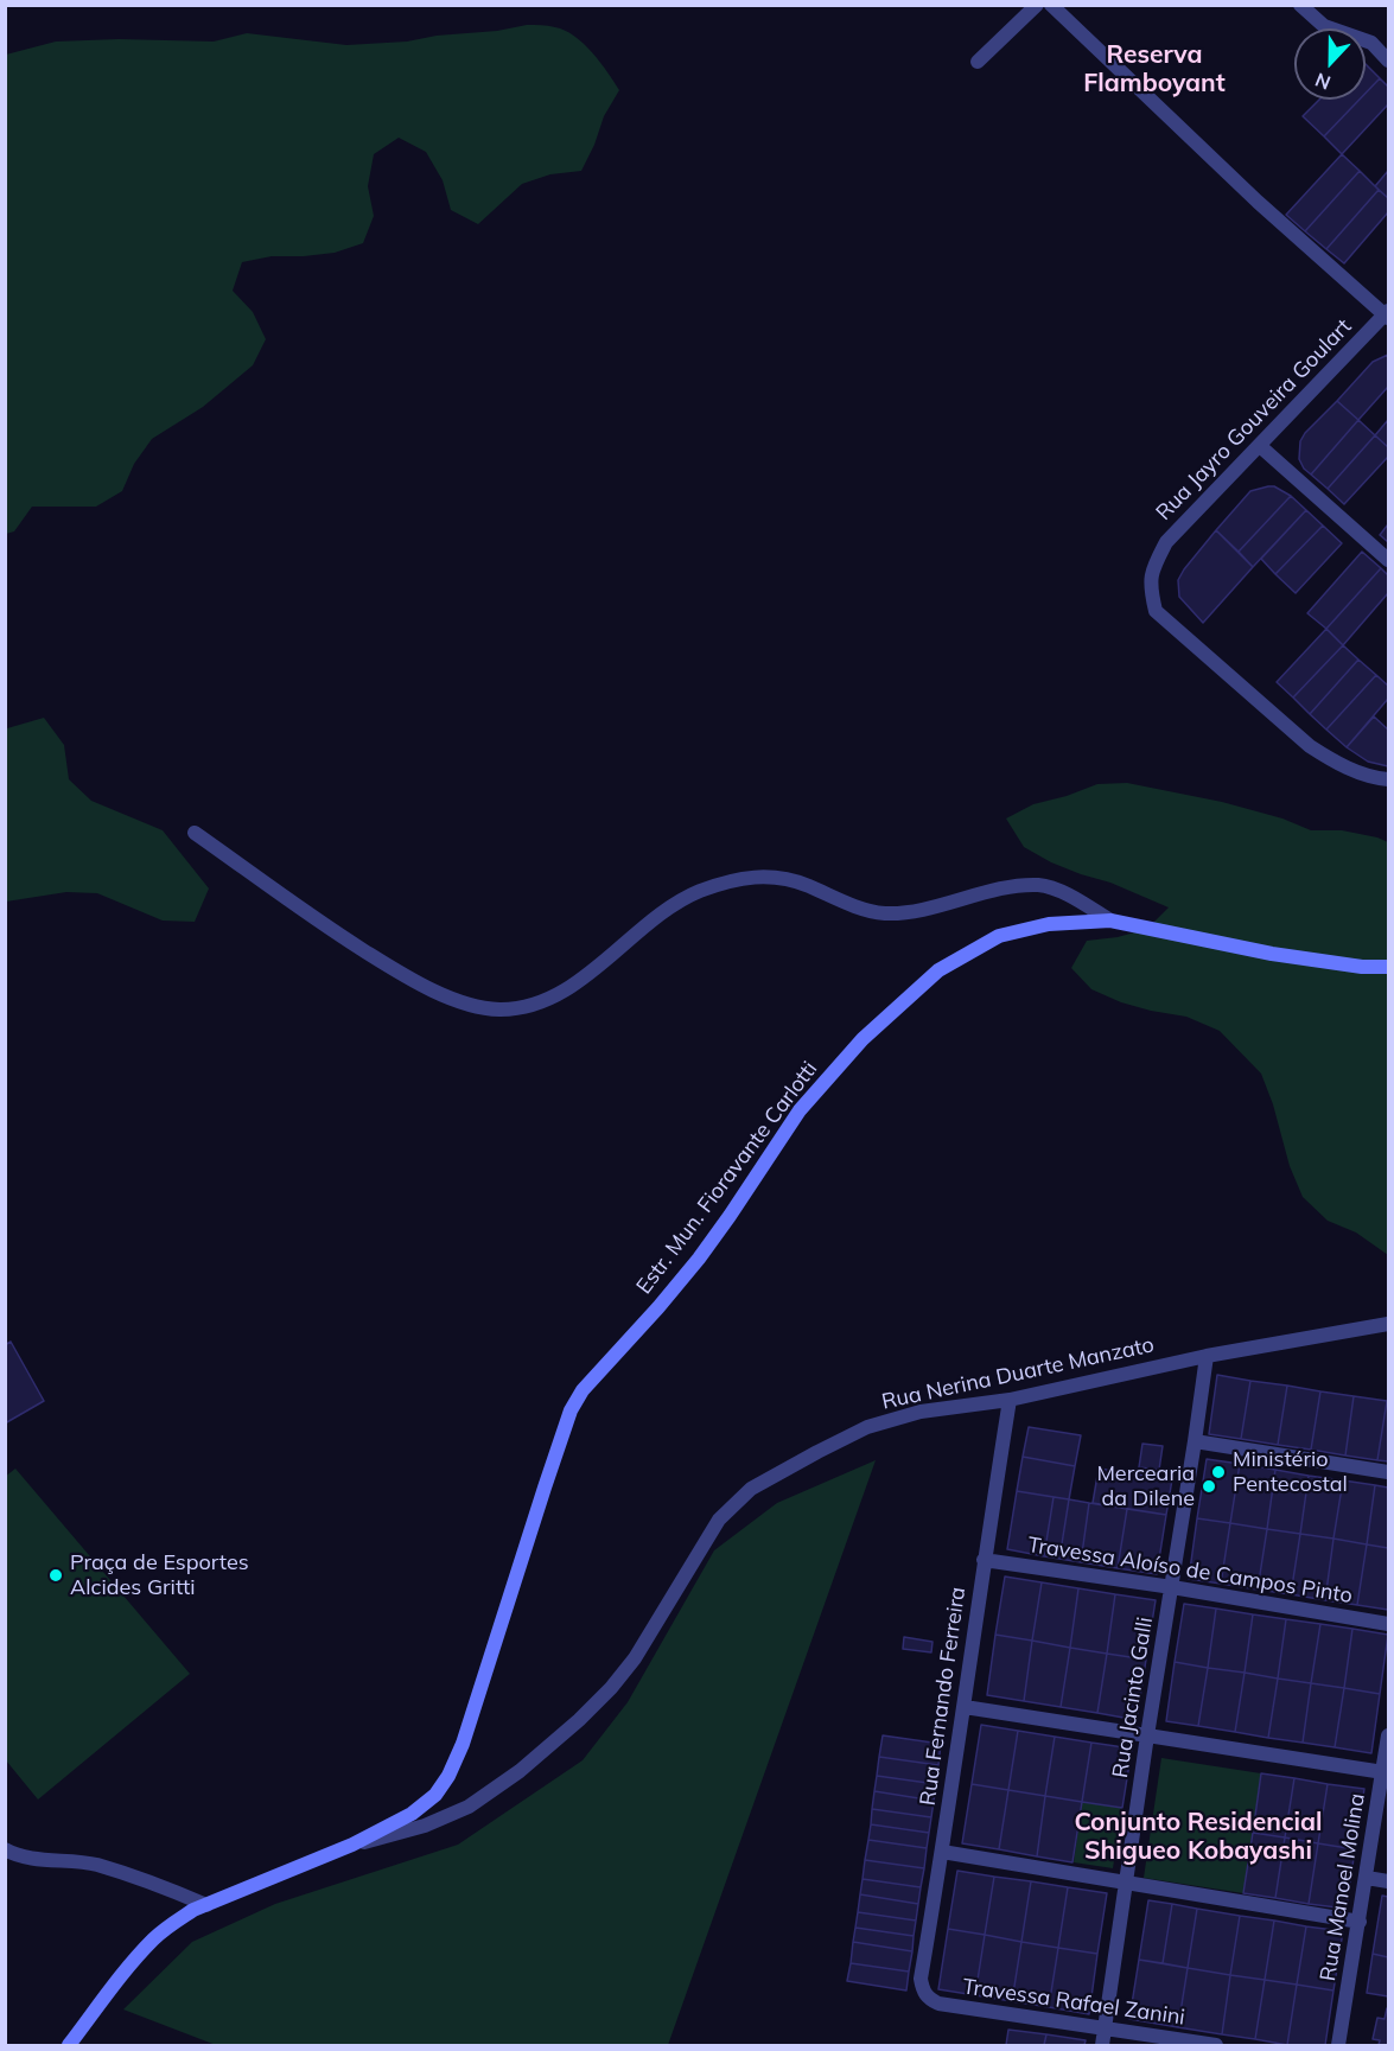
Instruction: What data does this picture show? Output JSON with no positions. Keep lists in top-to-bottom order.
{
  "streets": {
    "street": [
      "Rua Jayro Gouveira Goulart",
      "Estr. Mun. Fioravante Carlotti",
      "Rua Nerina Duarte Manzato",
      "Travessa Aloíso de Campos Pinto",
      "Rua Fernando Ferreira",
      "Rua Jacinto Galli",
      "Rua Manoel Molina",
      "Travessa Rafael Zanini"
    ]
  },
  "crossings": [
    ["Estr. Mun. Fioravante Carlotti", "Rua Nerina Duarte Manzato"],
    ["Rua Nerina Duarte Manzato", "Rua Fernando Ferreira"],
    ["Rua Nerina Duarte Manzato", "Rua Jacinto Galli"],
    ["Travessa Aloíso de Campos Pinto", "Rua Fernando Ferreira"],
    ["Travessa Aloíso de Campos Pinto", "Rua Jacinto Galli"],
    ["Rua Fernando Ferreira", "Travessa Rafael Zanini"],
    ["Rua Jacinto Galli", "Travessa Rafael Zanini"]
  ],
  "districts": ["Reserva Flamboyant", "Conjunto Residencial Shigueo Kobayashi"],
  "places": ["Ministério Pentecostal", "Mercearia da Dilene", "Praça de Esportes Alcides Gritti"],
  "north": "bottom"
}
